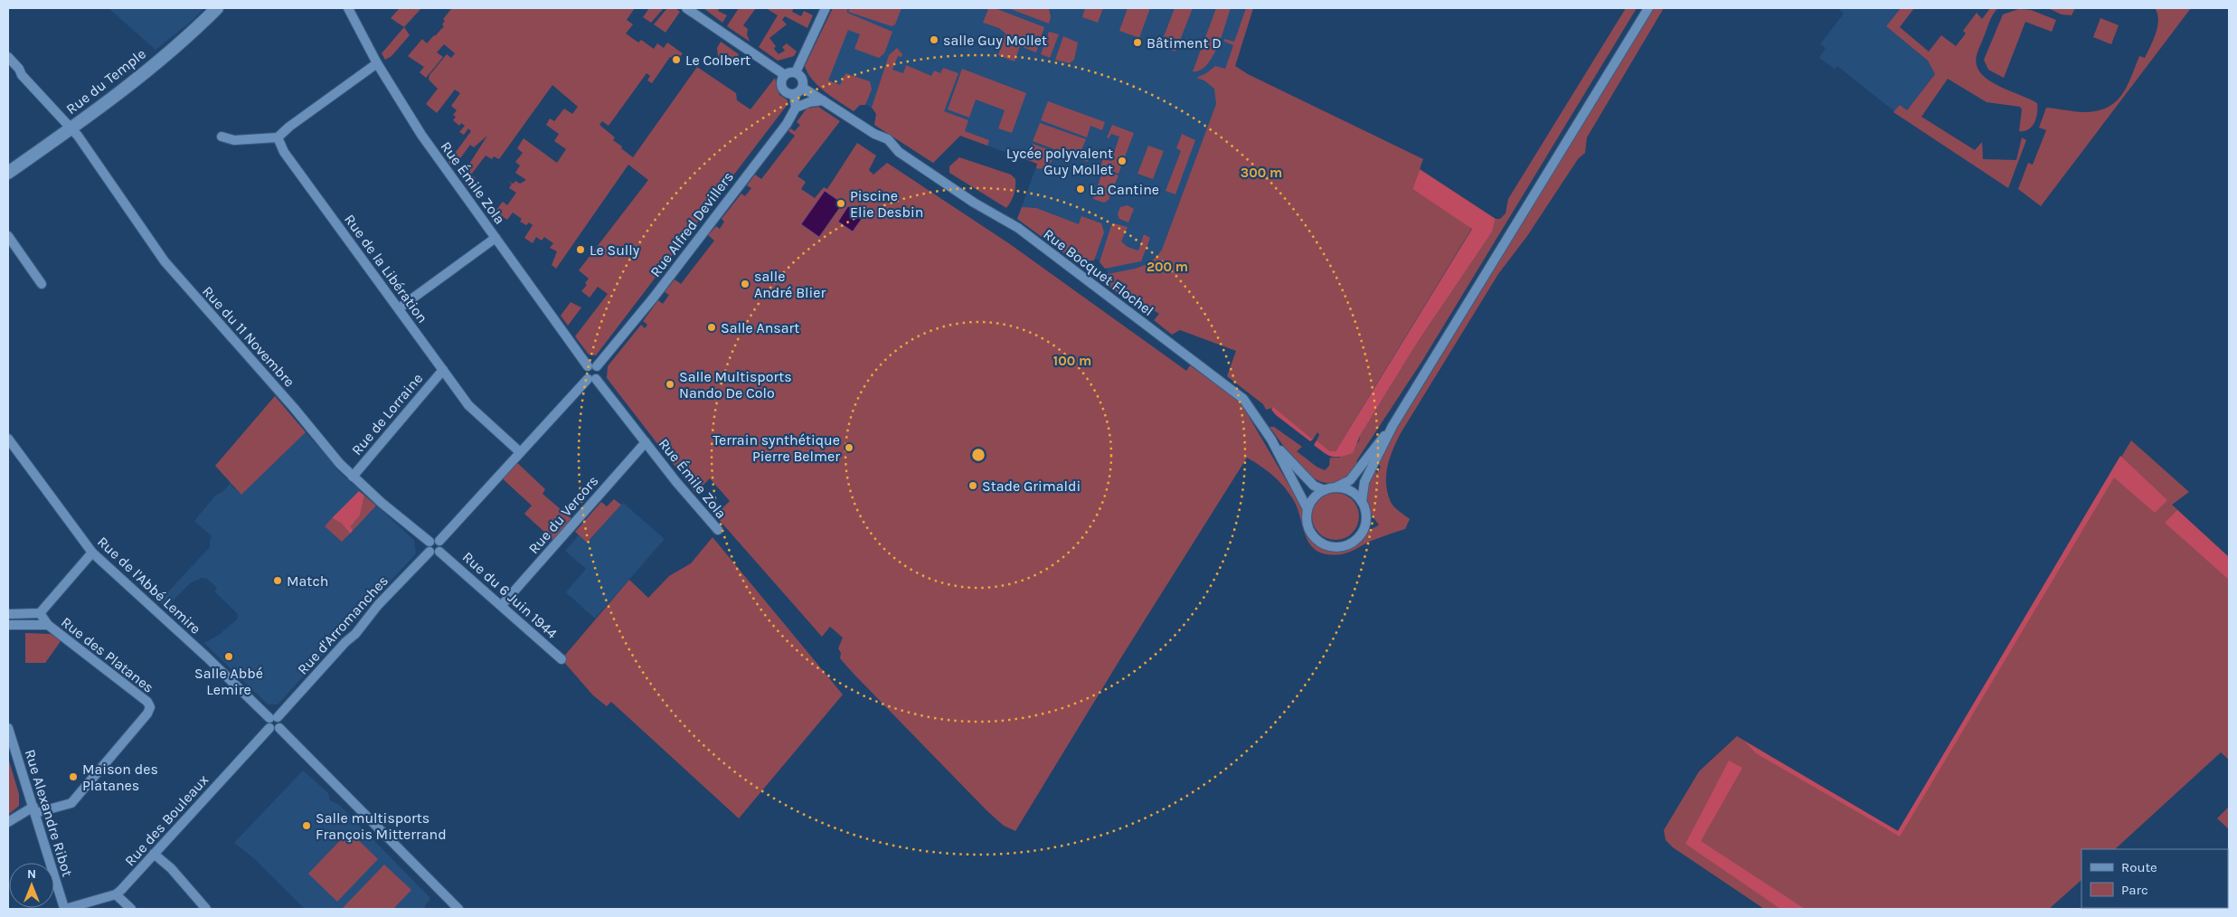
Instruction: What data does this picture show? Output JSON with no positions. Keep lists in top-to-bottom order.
{
  "streets": {
    "street": [
      "Rue du Temple",
      "Rue Émile Zola",
      "Rue Alfred Devillers",
      "Rue de la Libération",
      "Rue Bocquet Flochel",
      "Rue du 11 Novembre",
      "Rue de Lorraine",
      "Rue du Vercors",
      "Rue de l'Abbé Lemire",
      "Rue du 6 Juin 1944",
      "Rue d'Arromanches",
      "Rue des Platanes",
      "Rue Alexandre Ribot",
      "Rue des Bouleaux"
    ]
  },
  "crossings": [
    ["Rue du Temple", "Rue du 11 Novembre"],
    ["Rue Émile Zola", "Rue Alfred Devillers"],
    ["Rue Émile Zola", "Rue du Vercors"],
    ["Rue de la Libération", "Rue de Lorraine"],
    ["Rue du 11 Novembre", "Rue de Lorraine"],
    ["Rue du 11 Novembre", "Rue du 6 Juin 1944"],
    ["Rue du 11 Novembre", "Rue d'Arromanches"],
    ["Rue du Vercors", "Rue du 6 Juin 1944"],
    ["Rue de l'Abbé Lemire", "Rue d'Arromanches"],
    ["Rue du 6 Juin 1944", "Rue d'Arromanches"],
    ["Rue des Platanes", "Rue Alexandre Ribot"],
    ["Rue Alexandre Ribot", "Rue des Bouleaux"]
  ],
  "places": [
    "salle Guy Mollet",
    "Bâtiment D",
    "Le Colbert",
    "Lycée polyvalent Guy Mollet",
    "La Cantine",
    "Piscine Elie Desbin",
    "Le Sully",
    "salle André Blier",
    "Salle Ansart",
    "Salle Multisports Nando De Colo",
    "Terrain synthétique Pierre Belmer",
    "Stade Grimaldi",
    "Match",
    "Salle Abbé Lemire",
    "Maison des Platanes",
    "Salle multisports François Mitterrand"
  ],
  "legend": ["Route", "Parc"],
  "north": "top",
  "rings": ["300 m", "200 m", "100 m"]
}
